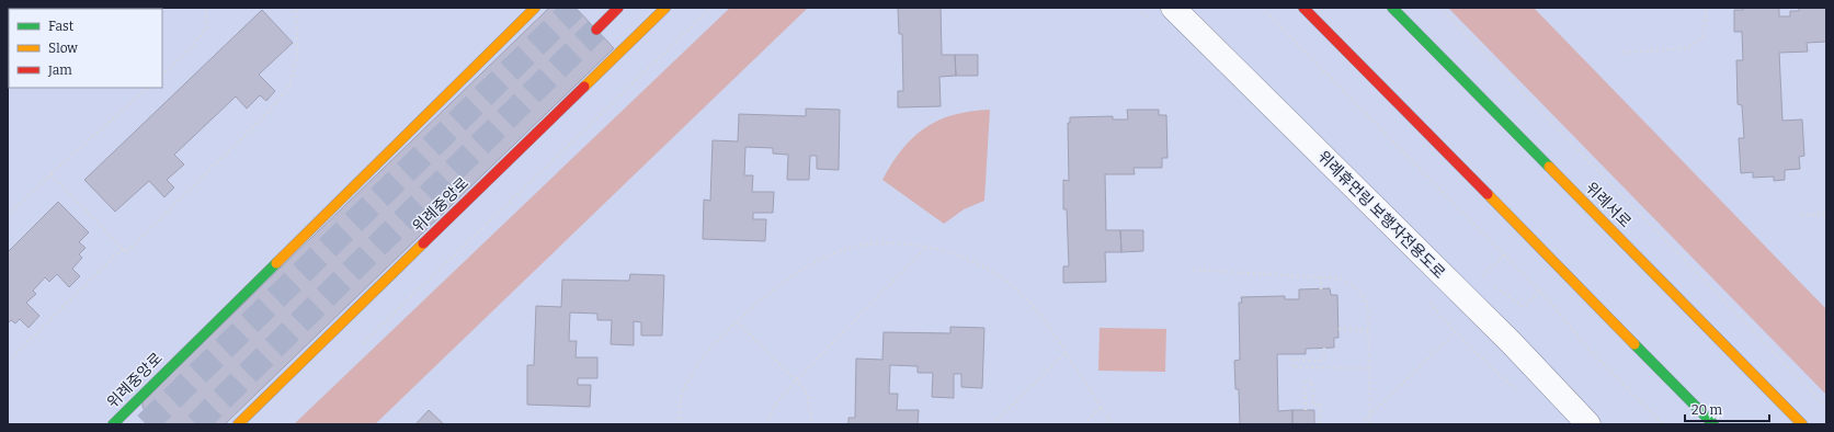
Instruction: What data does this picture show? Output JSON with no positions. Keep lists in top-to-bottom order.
{
  "streets": {
    "main road": ["위례중앙로", "위례서로"],
    "street": ["위례휴먼링 보행자전용도로"]
  },
  "legend": ["Fast", "Slow", "Jam"],
  "scale_bar": "20 m"
}
